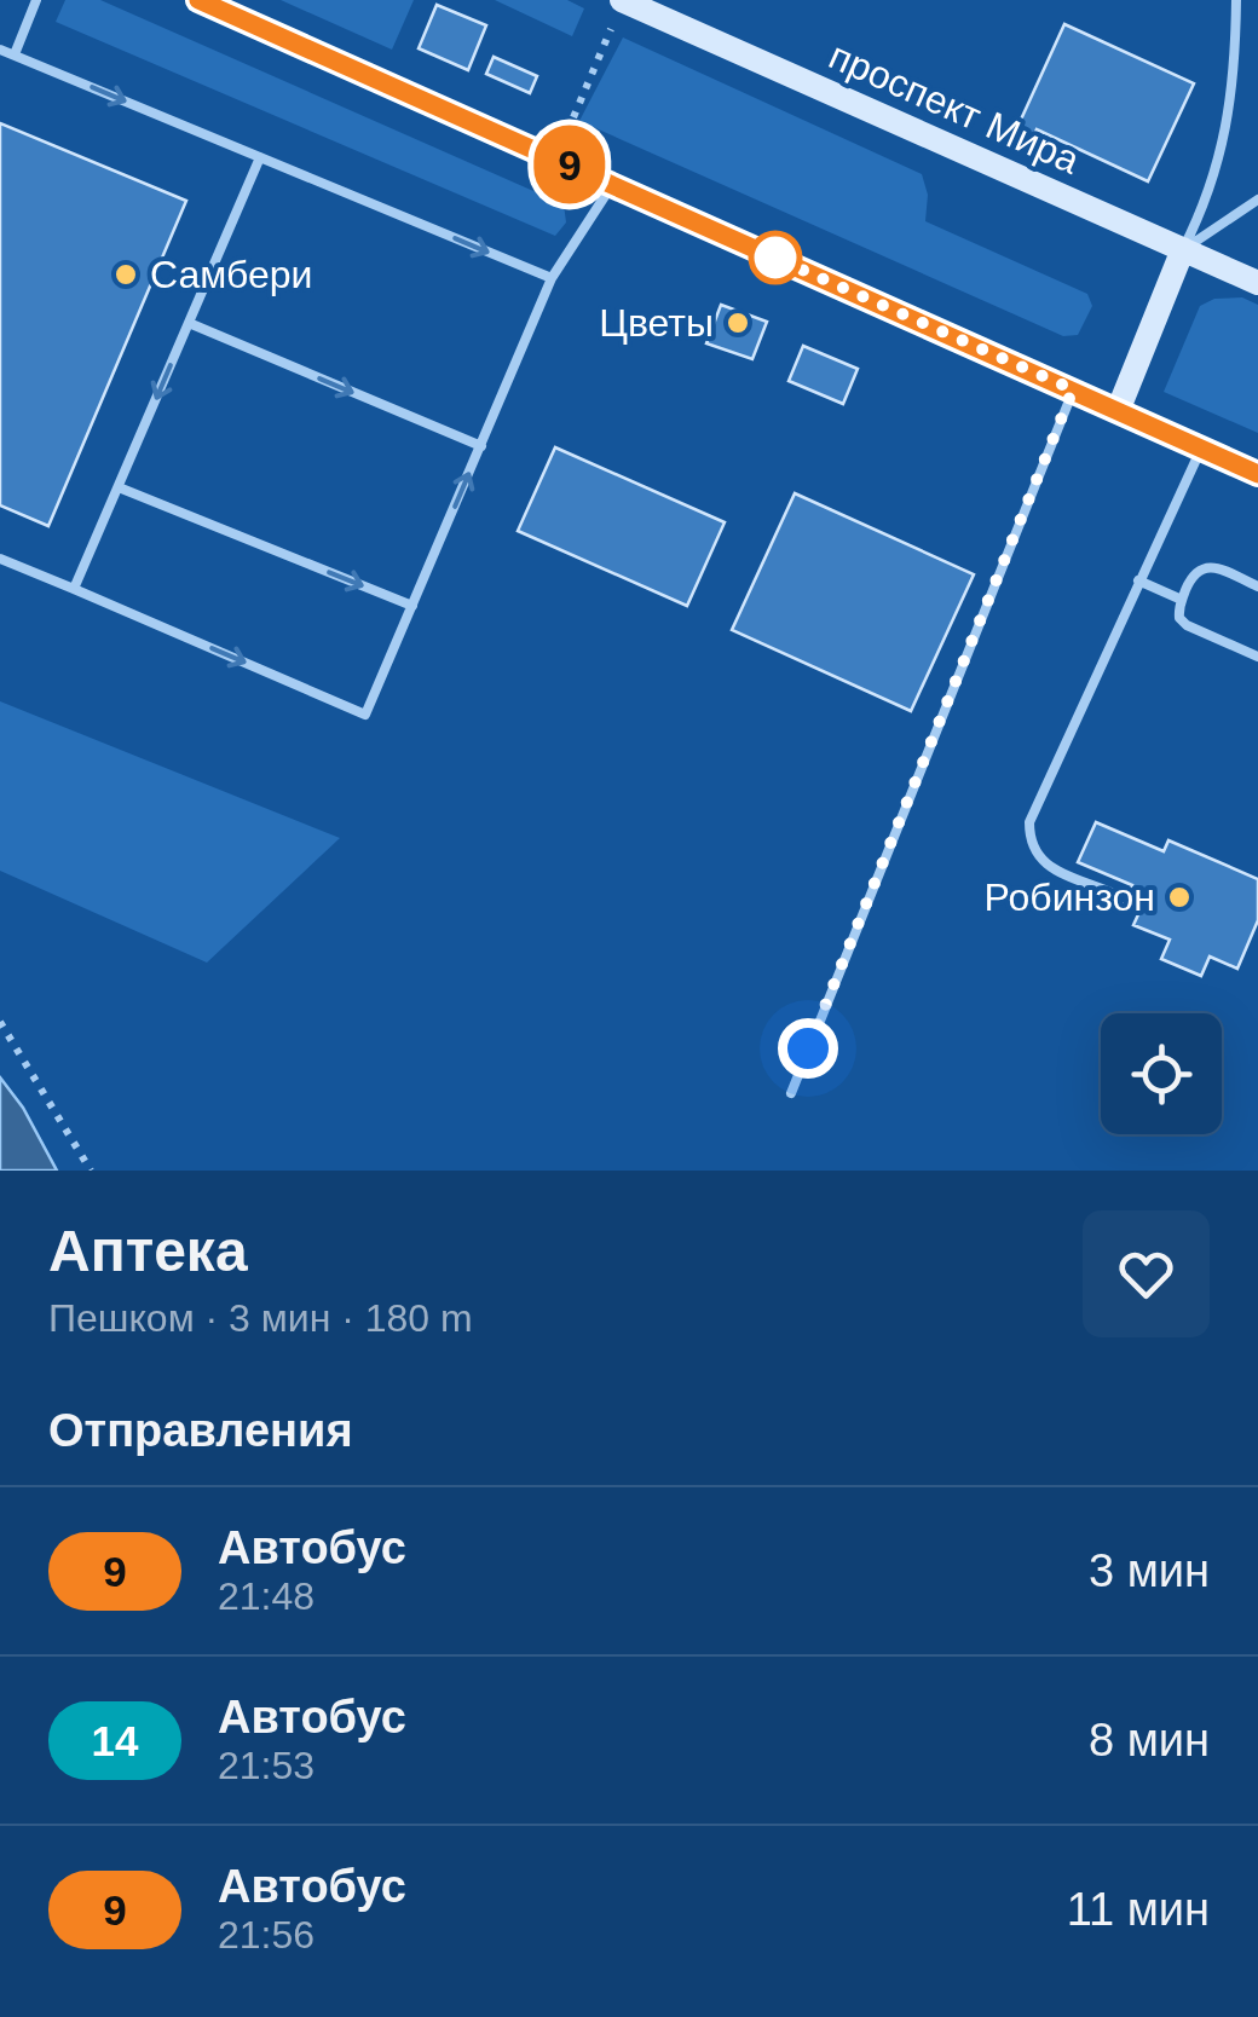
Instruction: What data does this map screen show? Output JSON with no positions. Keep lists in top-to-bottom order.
{
  "streets": {
    "main road": ["проспект Мира"]
  },
  "places": ["Самбери", "Цветы", "Робинзон"],
  "lines": ["bus line 9"],
  "page": {
    "on_map": "9",
    "heading": [
      ["Аптека", "Пешком · 3 мин · 180 m"],
      "Отправления"
    ],
    "list": [
      {
        "mark": "9",
        "name": "Автобус",
        "note": "21:48",
        "value": "3 мин"
      },
      {
        "mark": "14",
        "name": "Автобус",
        "note": "21:53",
        "value": "8 мин"
      },
      {
        "mark": "9",
        "name": "Автобус",
        "note": "21:56",
        "value": "11 мин"
      }
    ]
  }
}
